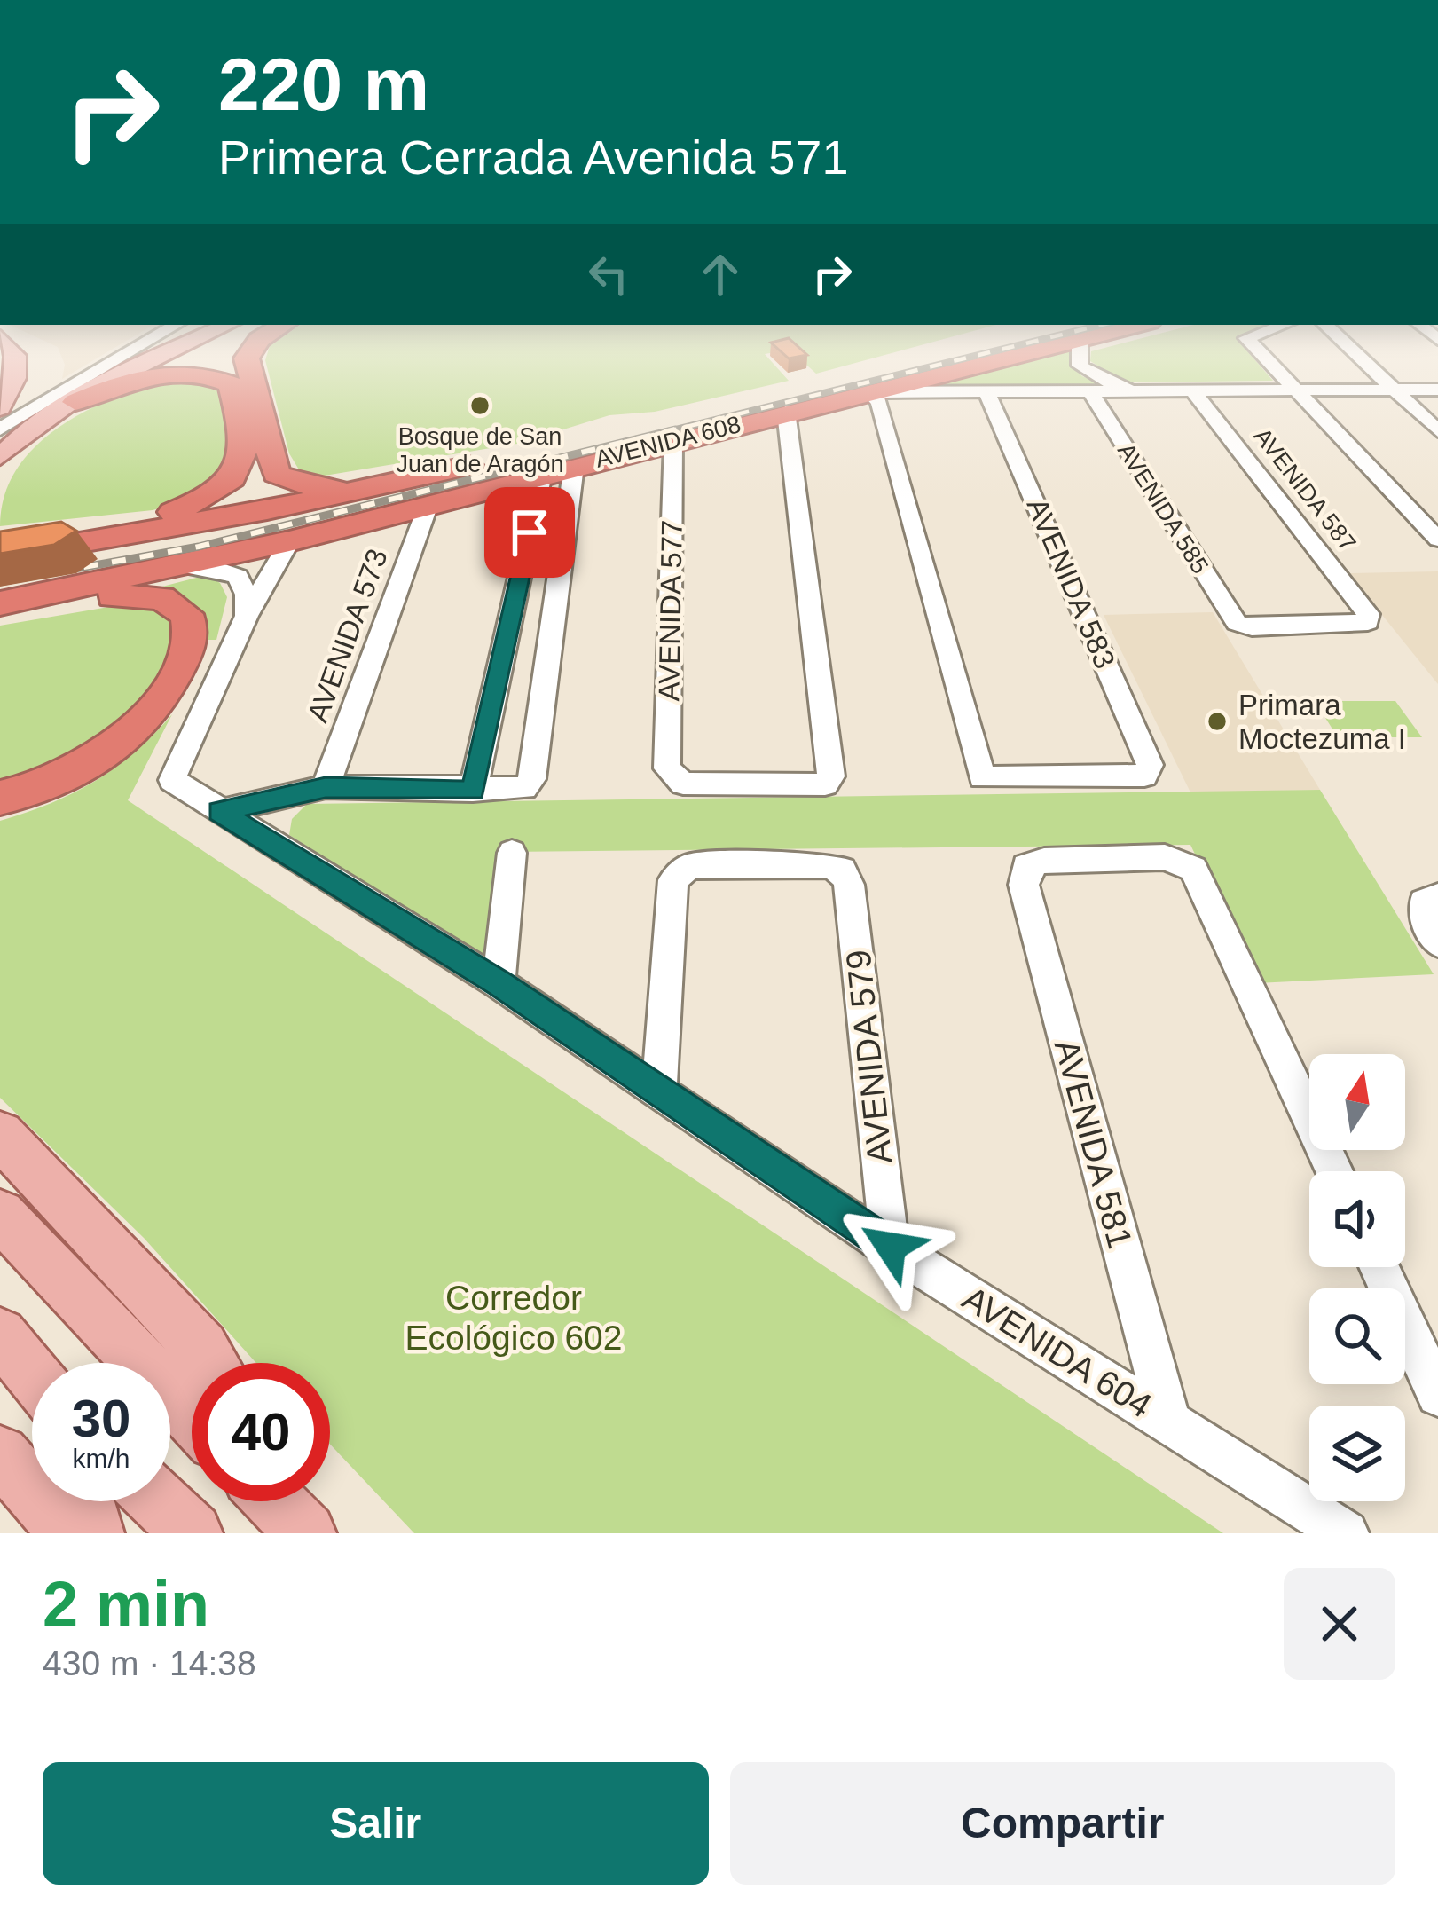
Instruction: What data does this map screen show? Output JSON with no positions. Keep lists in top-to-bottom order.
{
  "streets": {
    "highway": ["AVENIDA 608"],
    "street": [
      "AVENIDA 587",
      "AVENIDA 585",
      "AVENIDA 583",
      "AVENIDA 577",
      "AVENIDA 573",
      "AVENIDA 579",
      "AVENIDA 581",
      "AVENIDA 604"
    ]
  },
  "crossings": [
    ["AVENIDA 608", "AVENIDA 583"],
    ["AVENIDA 608", "AVENIDA 577"],
    ["AVENIDA 608", "AVENIDA 573"],
    ["AVENIDA 608", "AVENIDA 604"],
    ["AVENIDA 587", "AVENIDA 585"],
    ["AVENIDA 579", "AVENIDA 604"],
    ["AVENIDA 581", "AVENIDA 604"]
  ],
  "parks": ["Corredor Ecológico 602"],
  "places": ["Bosque de San Juan de Aragón", "Primara Moctezuma I"],
  "north": "top",
  "page": {
    "turn": ["220 m", "Primera Cerrada Avenida 571"],
    "speed": "30 km/h",
    "limit": "40",
    "heading": ["2 min", "430 m · 14:38"],
    "buttons": ["Salir", "Compartir"]
  }
}
